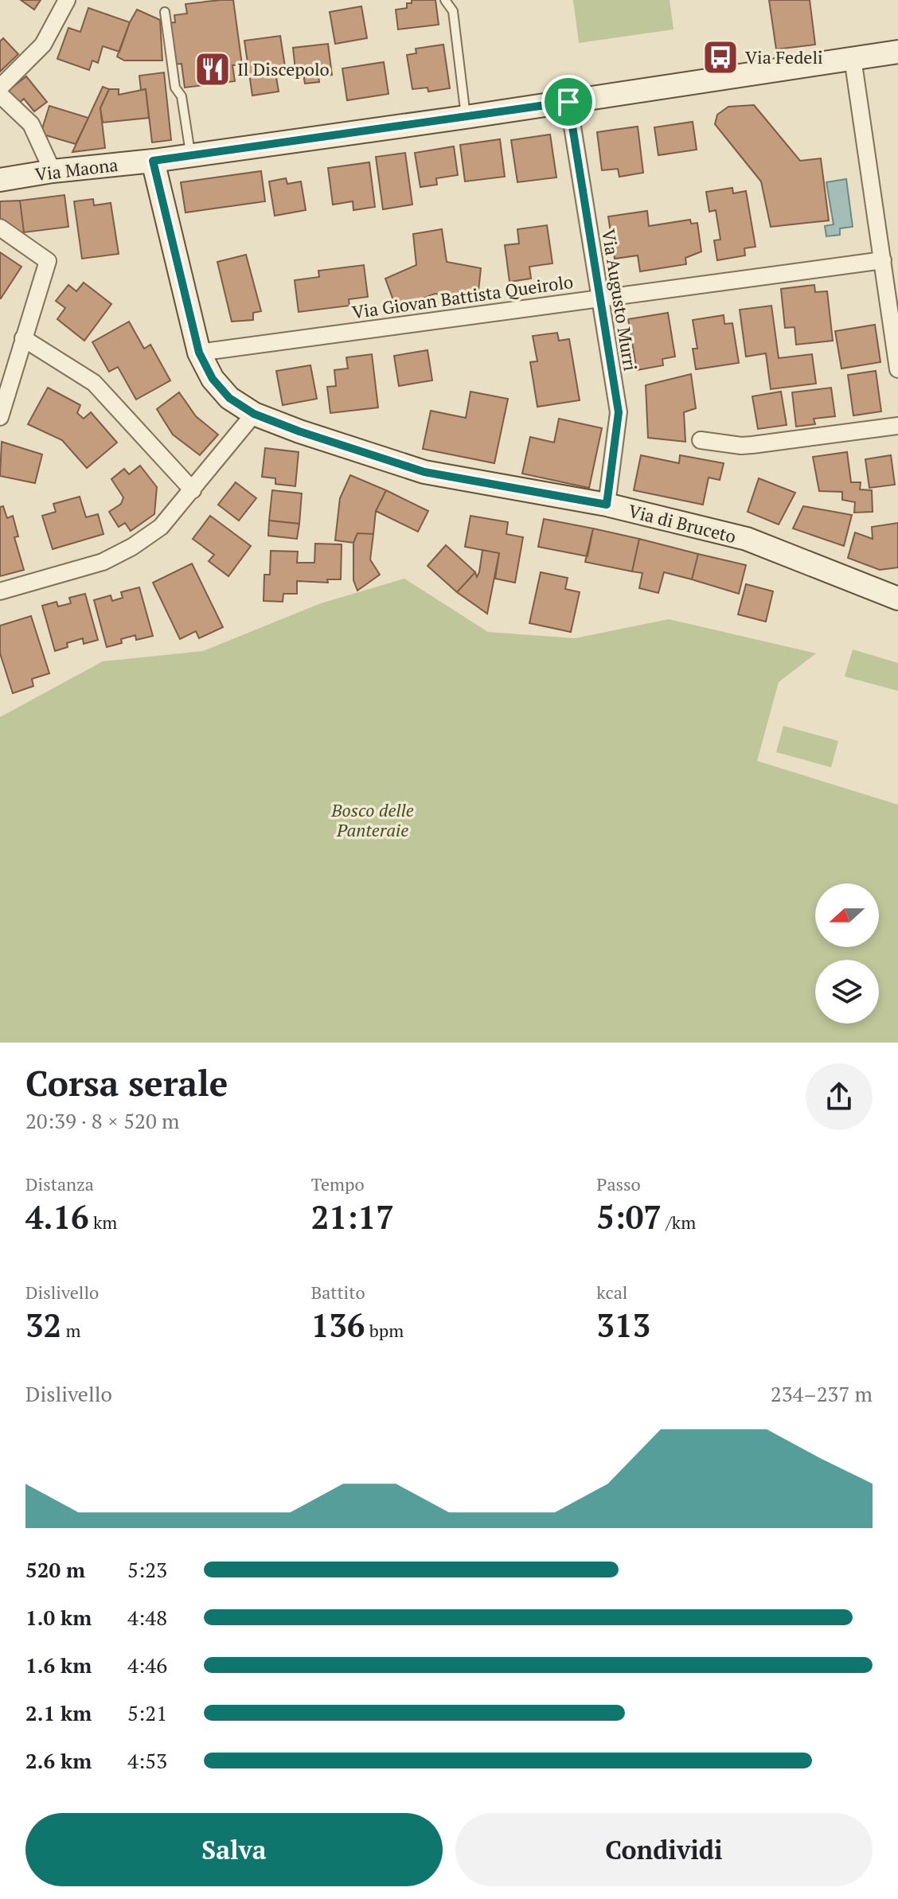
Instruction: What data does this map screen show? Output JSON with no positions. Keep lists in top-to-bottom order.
{
  "streets": {
    "main road": ["Via Maona", "Via di Bruceto"],
    "street": ["Via Giovan Battista Queirolo", "Via Augusto Murri"]
  },
  "crossings": [
    ["Via Maona", "Via Augusto Murri"],
    ["Via Maona", "Via di Bruceto"],
    ["Via Giovan Battista Queirolo", "Via Augusto Murri"],
    ["Via Giovan Battista Queirolo", "Via di Bruceto"],
    ["Via Augusto Murri", "Via di Bruceto"]
  ],
  "parks": ["Bosco delle Panteraie"],
  "places": {
    "bus stop": ["Via Fedeli"],
    "restaurant": ["Il Discepolo"]
  },
  "north": "left",
  "page": {
    "heading": ["Corsa serale", "20:39 · 8 × 520 m"],
    "stats": [
      ["Distanza", "4.16 km"],
      ["Tempo", "21:17"],
      ["Passo", "5:07 /km"],
      ["Dislivello", "32 m"],
      ["Battito", "136 bpm"],
      ["kcal", "313"]
    ],
    "chart": ["Dislivello", "234–237 m"],
    "list": [
      {
        "name": "520 m",
        "note": "5:23"
      },
      {
        "name": "1.0 km",
        "note": "4:48"
      },
      {
        "name": "1.6 km",
        "note": "4:46"
      },
      {
        "name": "2.1 km",
        "note": "5:21"
      },
      {
        "name": "2.6 km",
        "note": "4:53"
      }
    ],
    "buttons": ["Salva", "Condividi"]
  }
}
